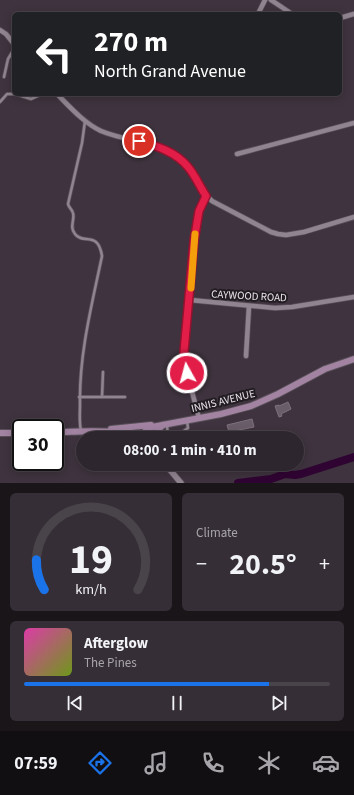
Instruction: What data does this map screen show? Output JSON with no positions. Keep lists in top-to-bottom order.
{
  "streets": {
    "main road": ["INNIS AVENUE"],
    "street": ["CAYWOOD ROAD"]
  },
  "page": {
    "turn": ["270 m", "North Grand Avenue"],
    "limit": "30",
    "trip": "08:00 · 1 min · 410 m",
    "tile": "Climate",
    "heat": ["−", "20.5°", "+"],
    "song": ["Afterglow", "The Pines"],
    "tabs": "07:59",
    "gauge": ["19", "km/h"]
  }
}
